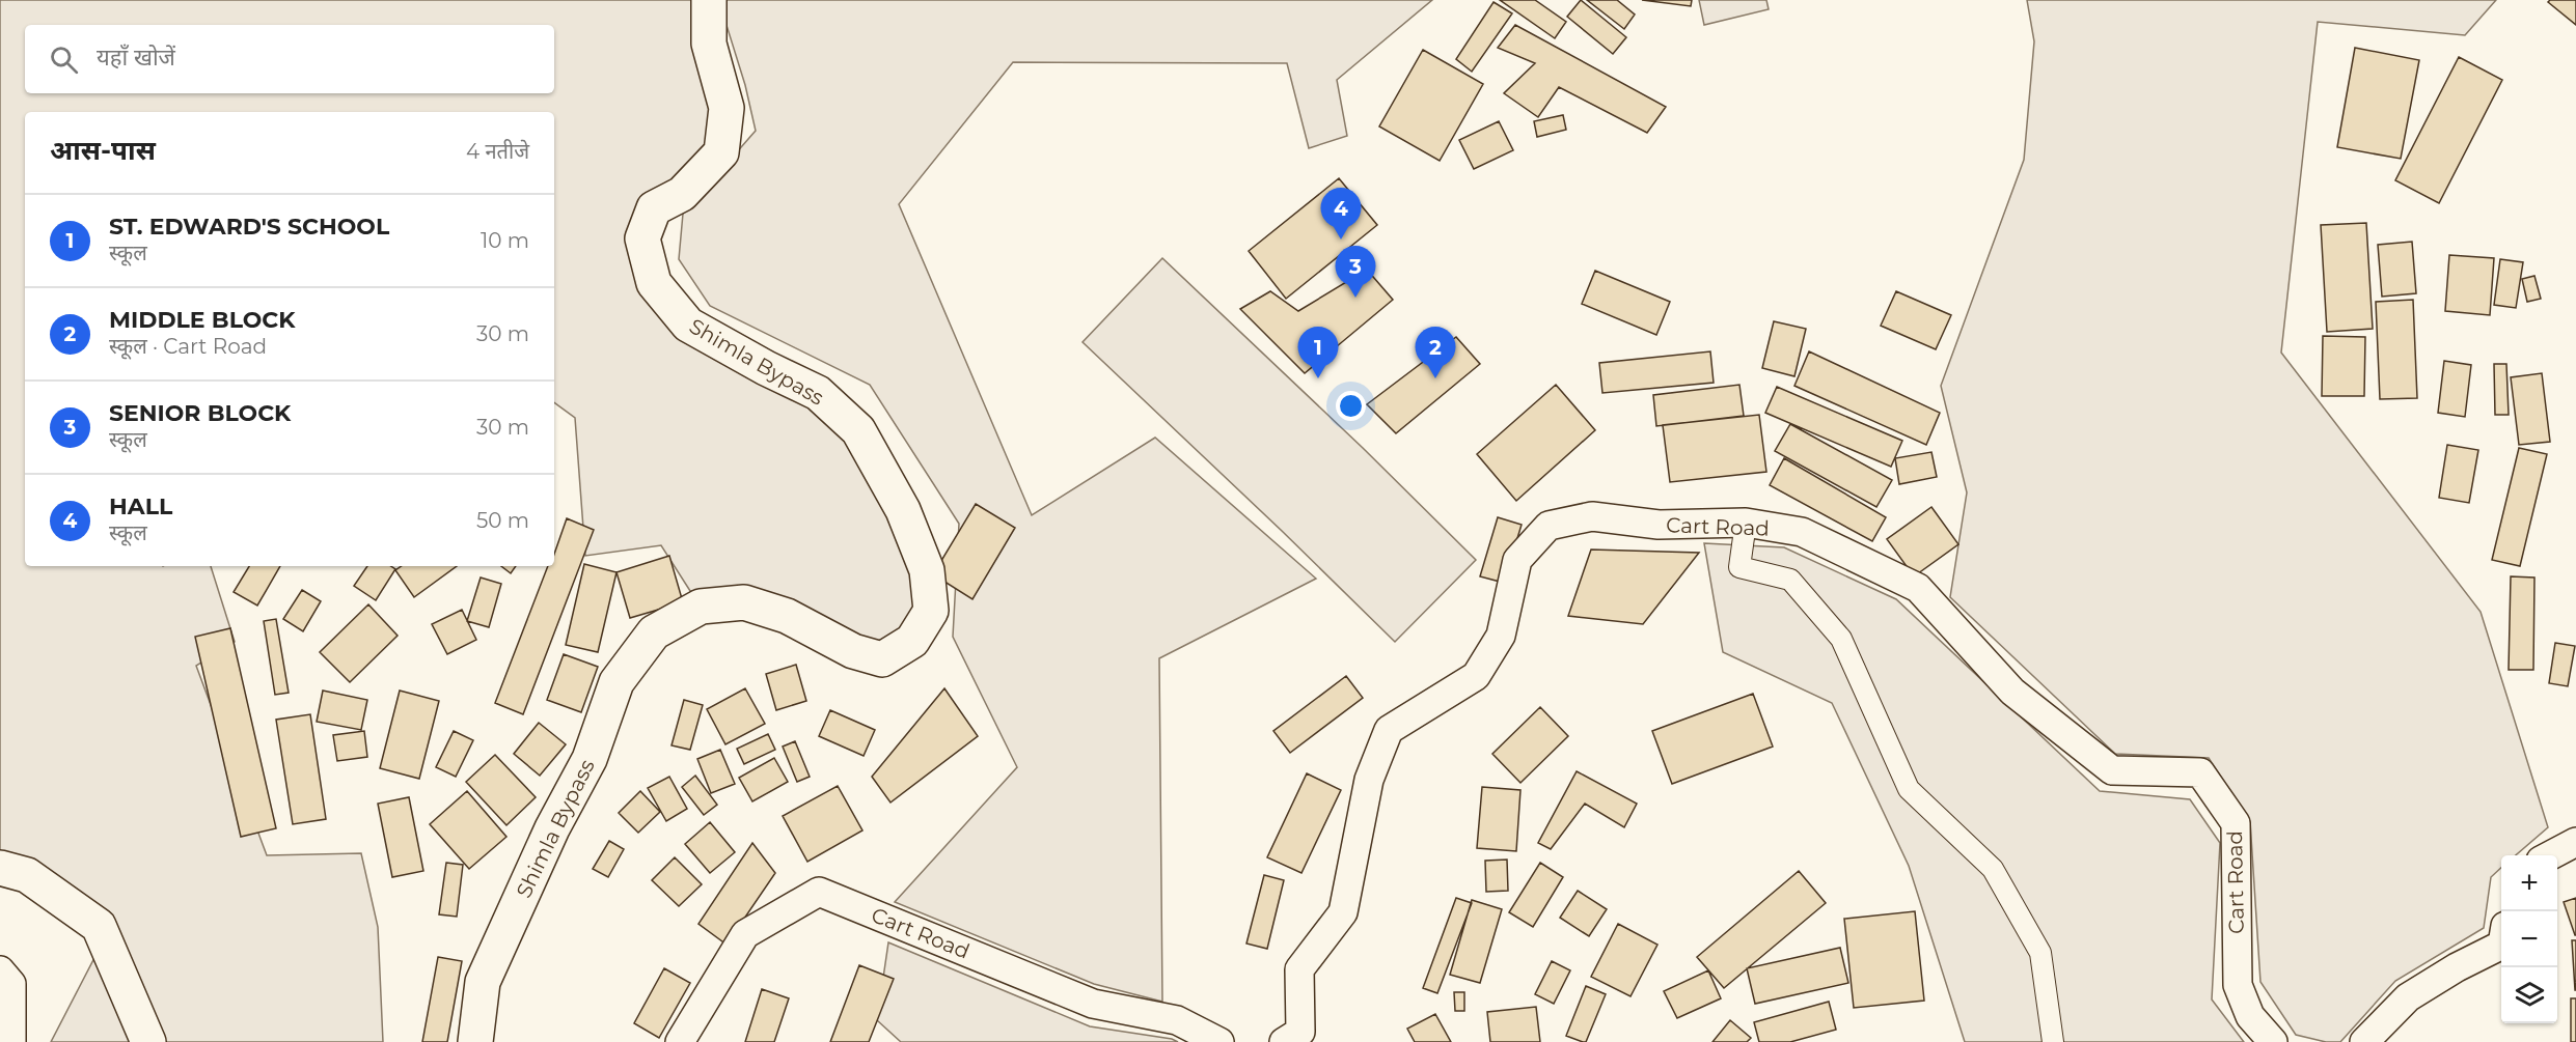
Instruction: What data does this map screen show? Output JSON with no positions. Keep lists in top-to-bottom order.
{
  "streets": {
    "highway": ["Shimla Bypass"],
    "main road": ["Cart Road"]
  },
  "page": {
    "search": "यहाँ खोजें",
    "heading": ["आस-पास", "4 नतीजे"],
    "pins": [
      "4",
      "3",
      "1",
      "2"
    ],
    "list": [
      {
        "mark": "1",
        "name": "ST. EDWARD'S SCHOOL",
        "note": "स्कूल",
        "value": "10 m"
      },
      {
        "mark": "2",
        "name": "MIDDLE BLOCK",
        "note": "स्कूल · Cart Road",
        "value": "30 m"
      },
      {
        "mark": "3",
        "name": "SENIOR BLOCK",
        "note": "स्कूल",
        "value": "30 m"
      },
      {
        "mark": "4",
        "name": "HALL",
        "note": "स्कूल",
        "value": "50 m"
      }
    ],
    "map_buttons": ["+", "−"]
  }
}
